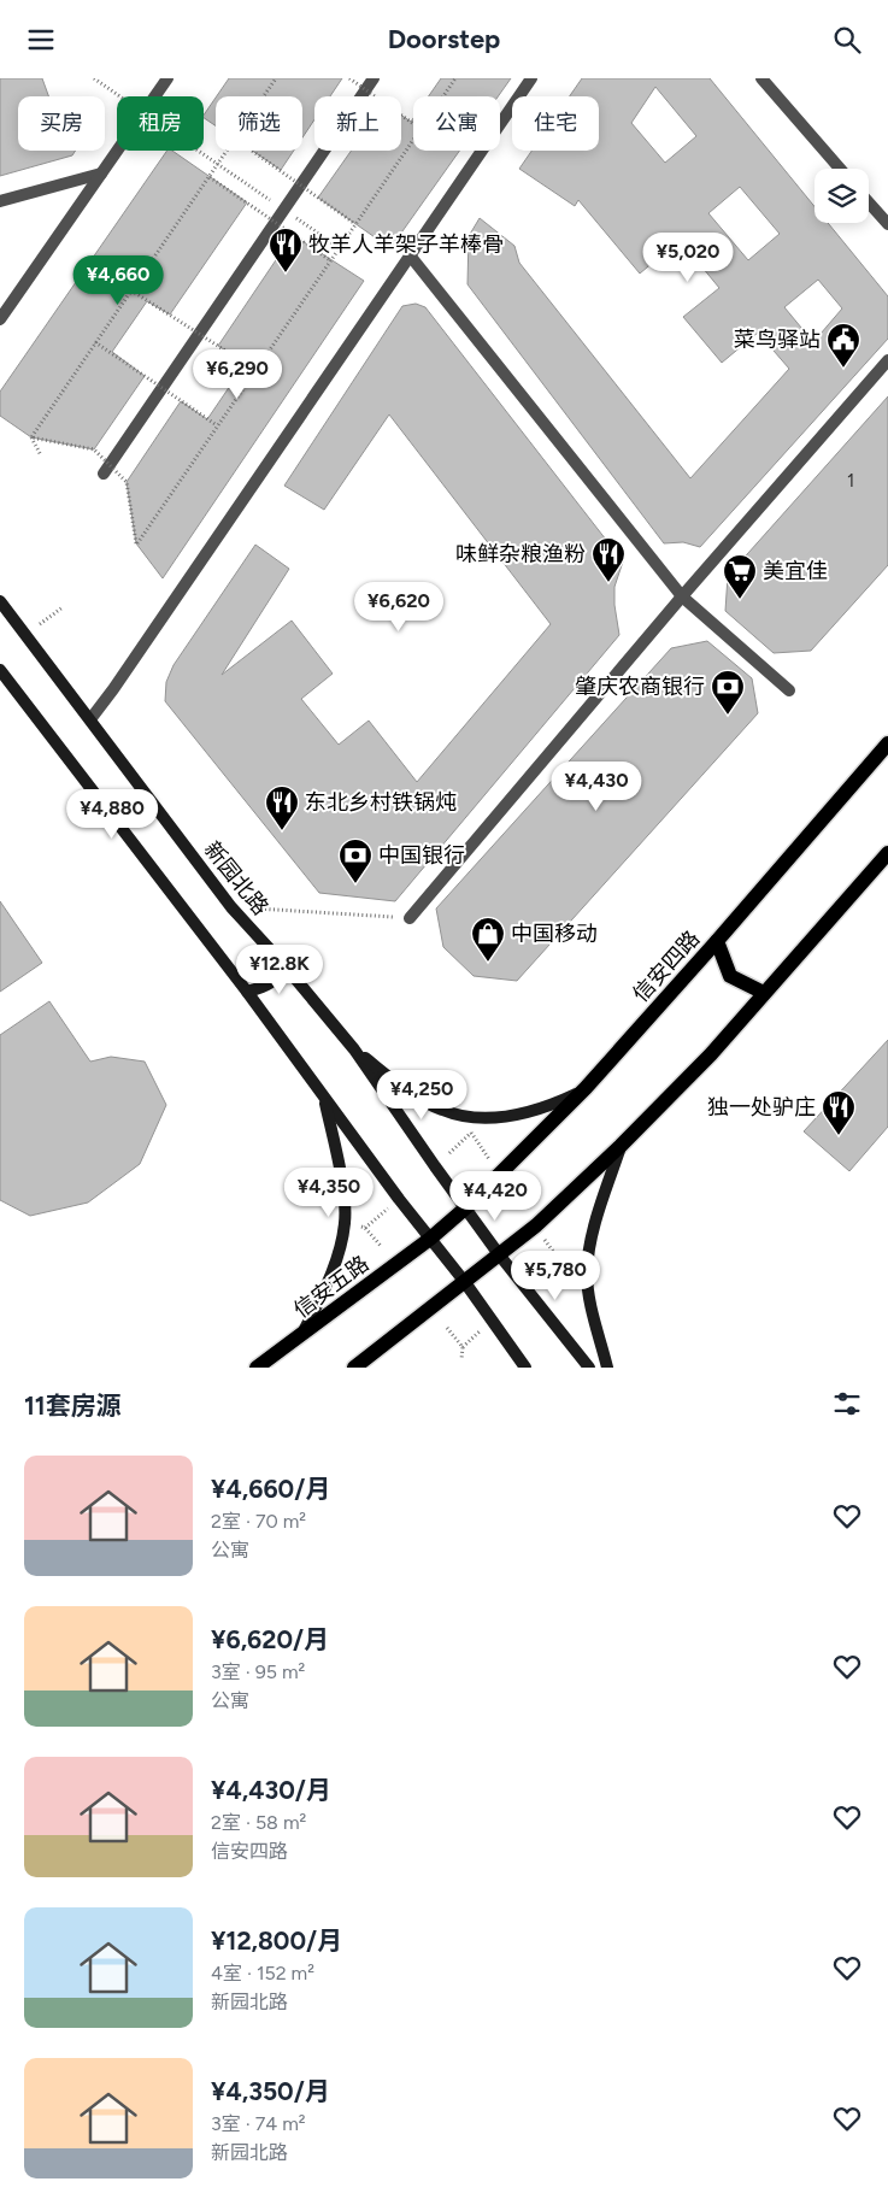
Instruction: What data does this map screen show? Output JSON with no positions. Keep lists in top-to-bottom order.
{
  "streets": {
    "main road": ["新园北路", "信安四路", "信安五路"]
  },
  "crossings": [
    ["新园北路", "信安四路"],
    ["新园北路", "信安五路"],
    ["信安四路", "信安五路"]
  ],
  "places": {
    "restaurant": [
      "牧羊人羊架子羊棒骨",
      "味鲜杂粮渔粉",
      "东北乡村铁锅炖",
      "独一处驴庄"
    ],
    "public building": ["菜鸟驿站"],
    "supermarket": ["美宜佳"],
    "bank": ["肇庆农商银行", "中国银行"],
    "shop": ["中国移动"]
  },
  "house_numbers": ["1"],
  "page": {
    "header": "Doorstep",
    "chip": [
      "买房",
      "租房",
      "筛选",
      "新上",
      "公寓",
      "住宅"
    ],
    "price": [
      "¥5,020",
      "¥4,660",
      "¥6,290",
      "¥6,620",
      "¥4,430",
      "¥4,880",
      "¥12.8K",
      "¥4,250",
      "¥4,350",
      "¥4,420",
      "¥5,780"
    ],
    "heading": "11套房源",
    "list": [
      {
        "name": "¥4,660/月",
        "note": "2室 · 70 m² · 公寓"
      },
      {
        "name": "¥6,620/月",
        "note": "3室 · 95 m² · 公寓"
      },
      {
        "name": "¥4,430/月",
        "note": "2室 · 58 m² · 信安四路"
      },
      {
        "name": "¥12,800/月",
        "note": "4室 · 152 m² · 新园北路"
      },
      {
        "name": "¥4,350/月",
        "note": "3室 · 74 m² · 新园北路"
      }
    ]
  }
}
